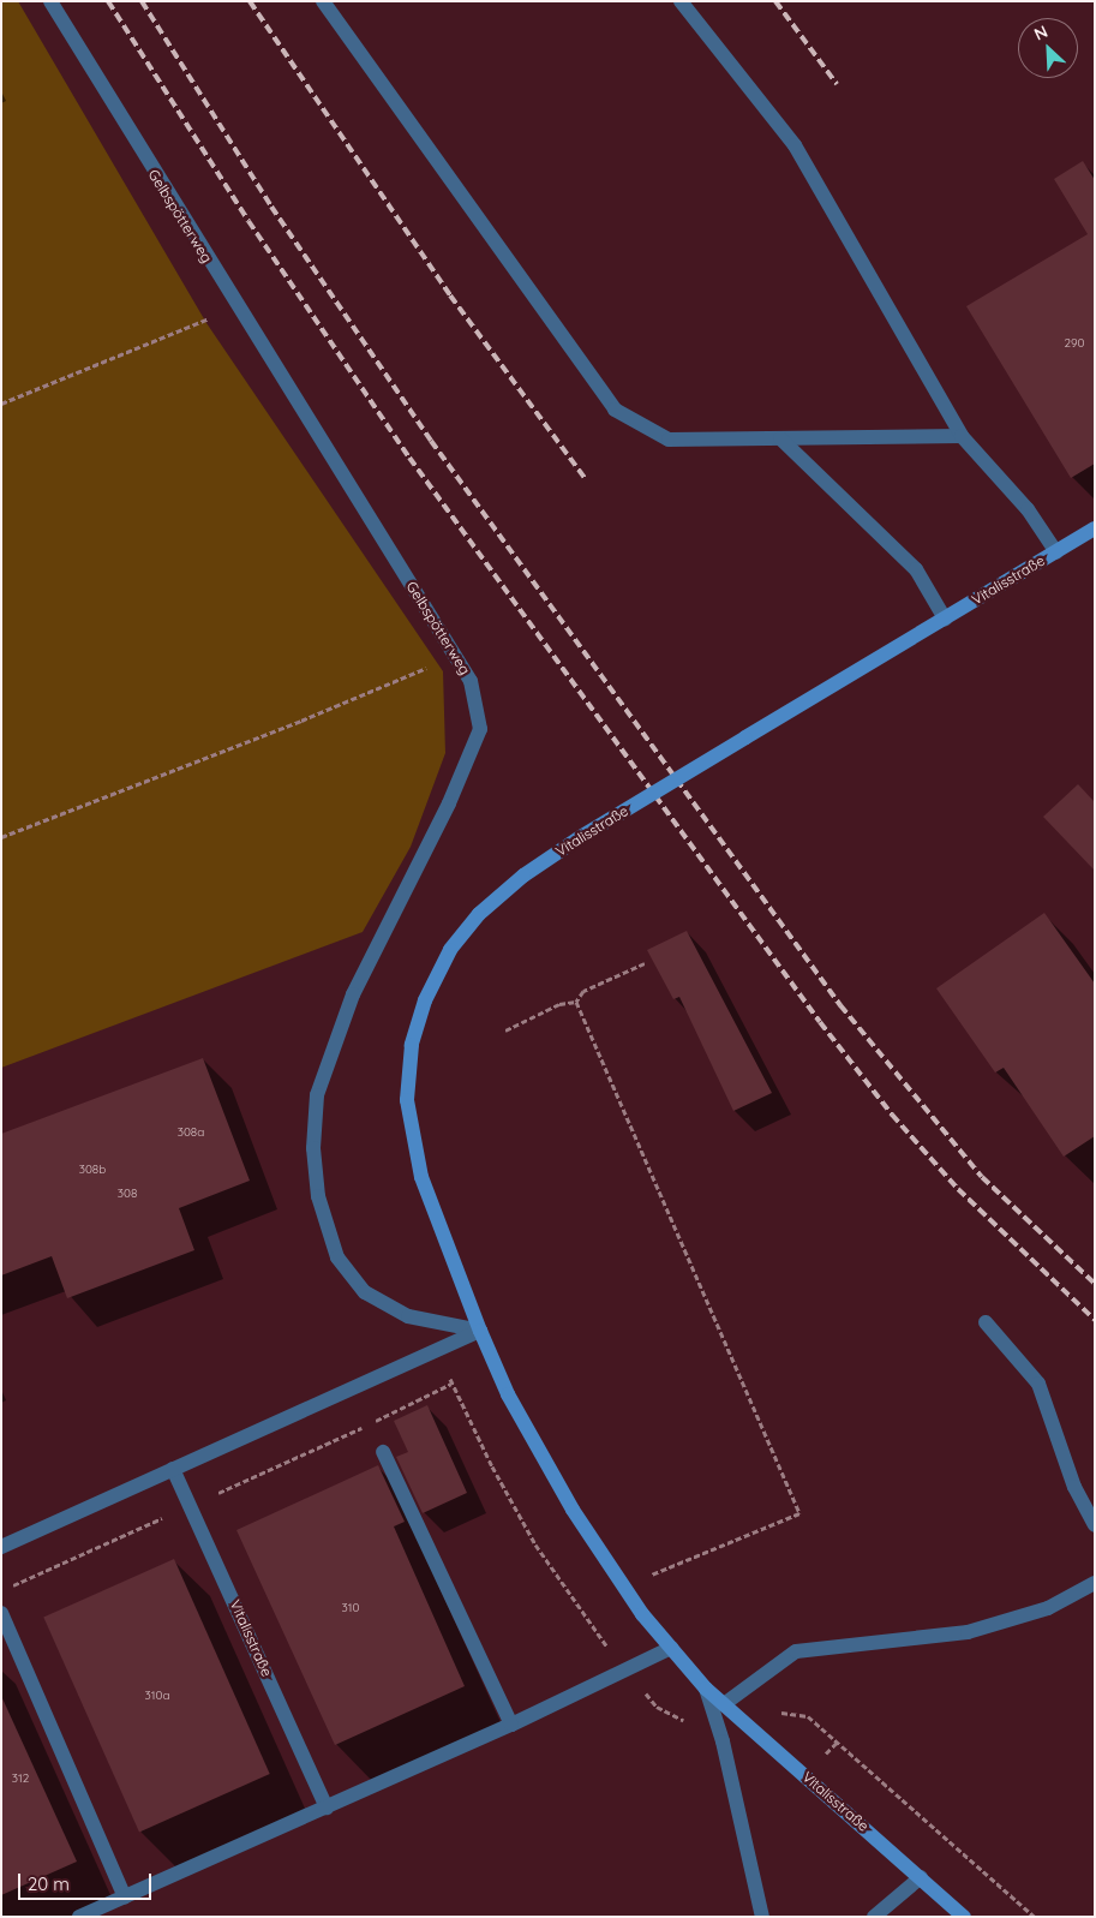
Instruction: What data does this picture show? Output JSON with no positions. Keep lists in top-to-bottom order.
{
  "streets": {
    "street": ["Gelbspötterweg", "Vitalisstraße"]
  },
  "crossings": [
    ["Gelbspötterweg", "Vitalisstraße"]
  ],
  "house_numbers": [
    "290",
    "308a",
    "308b",
    "308",
    "310",
    "310a",
    "312"
  ],
  "scale_bar": "20 m",
  "north": "top left"
}
